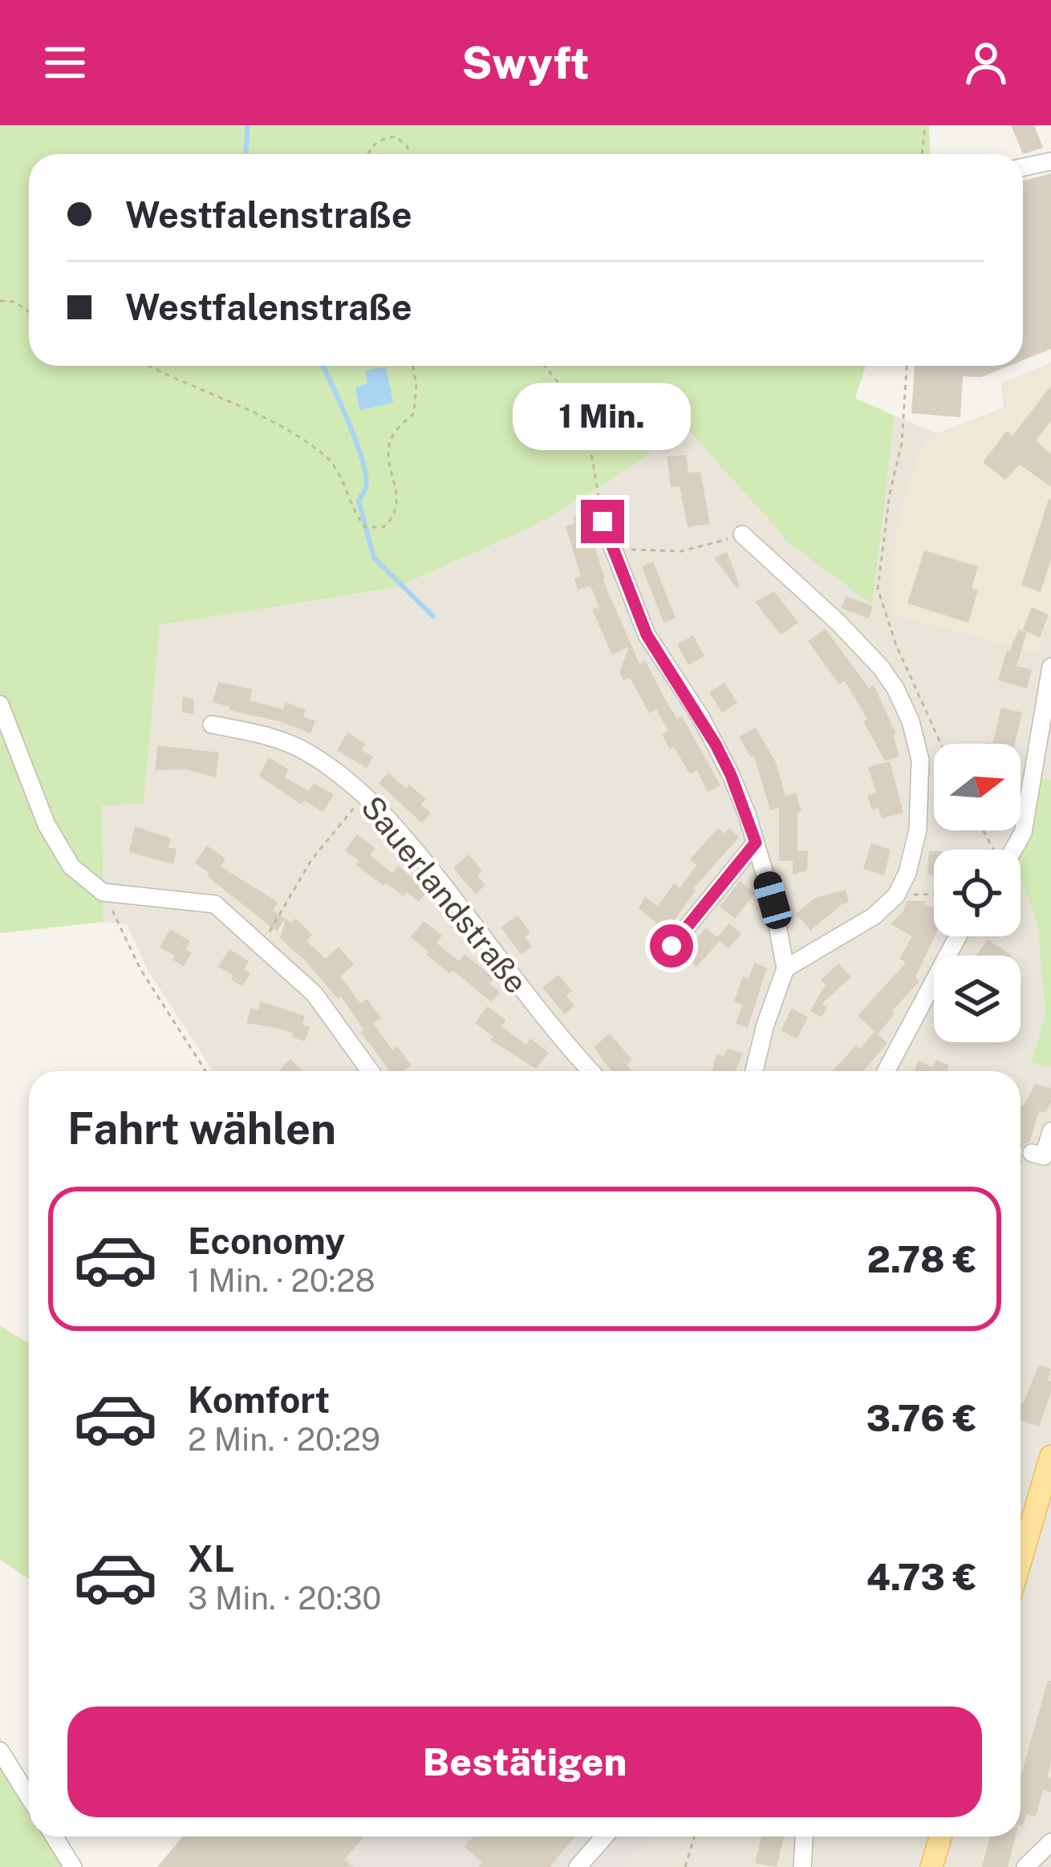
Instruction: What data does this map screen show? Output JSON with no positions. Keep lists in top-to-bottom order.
{
  "streets": {
    "street": ["Sauerlandstraße"]
  },
  "north": "right",
  "page": {
    "header": "Swyft",
    "banner": ["Westfalenstraße", "Westfalenstraße"],
    "bubble": "1 Min.",
    "heading": "Fahrt wählen",
    "list": [
      {
        "name": "Economy",
        "note": "1 Min. · 20:28",
        "value": "2.78 €"
      },
      {
        "name": "Komfort",
        "note": "2 Min. · 20:29",
        "value": "3.76 €"
      },
      {
        "name": "XL",
        "note": "3 Min. · 20:30",
        "value": "4.73 €"
      }
    ],
    "buttons": "Bestätigen"
  }
}
